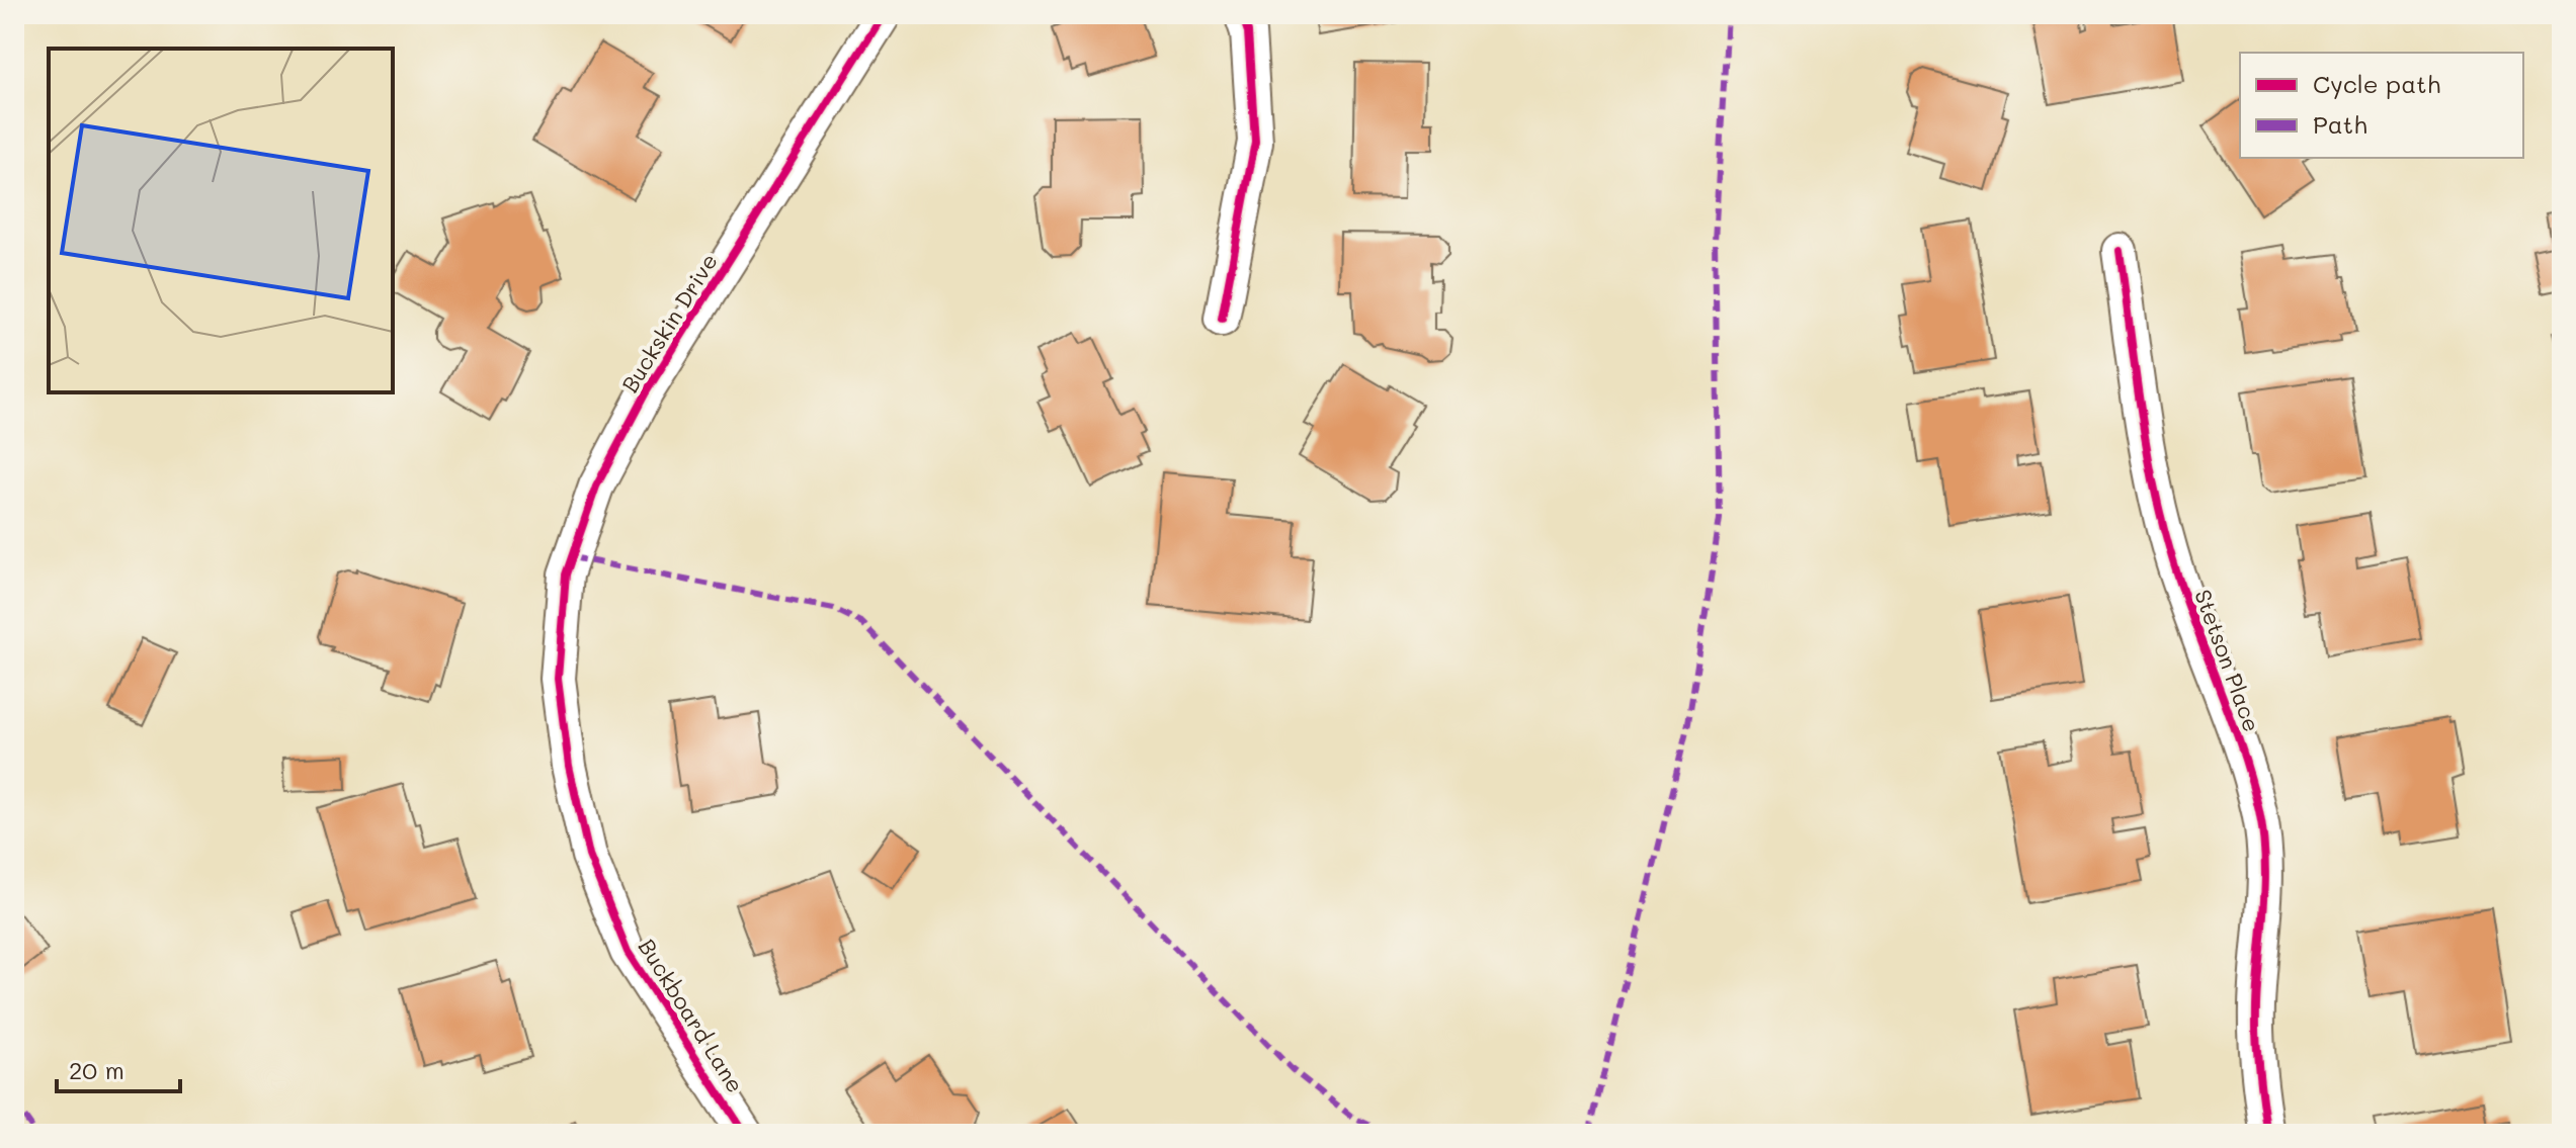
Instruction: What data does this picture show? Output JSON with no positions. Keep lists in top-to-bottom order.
{
  "streets": {
    "street": ["Buckskin Drive", "Stetson Place", "Buckboard Lane"]
  },
  "crossings": [
    ["Buckskin Drive", "Buckboard Lane"]
  ],
  "legend": ["Cycle path", "Path"],
  "scale_bar": "20 m"
}
